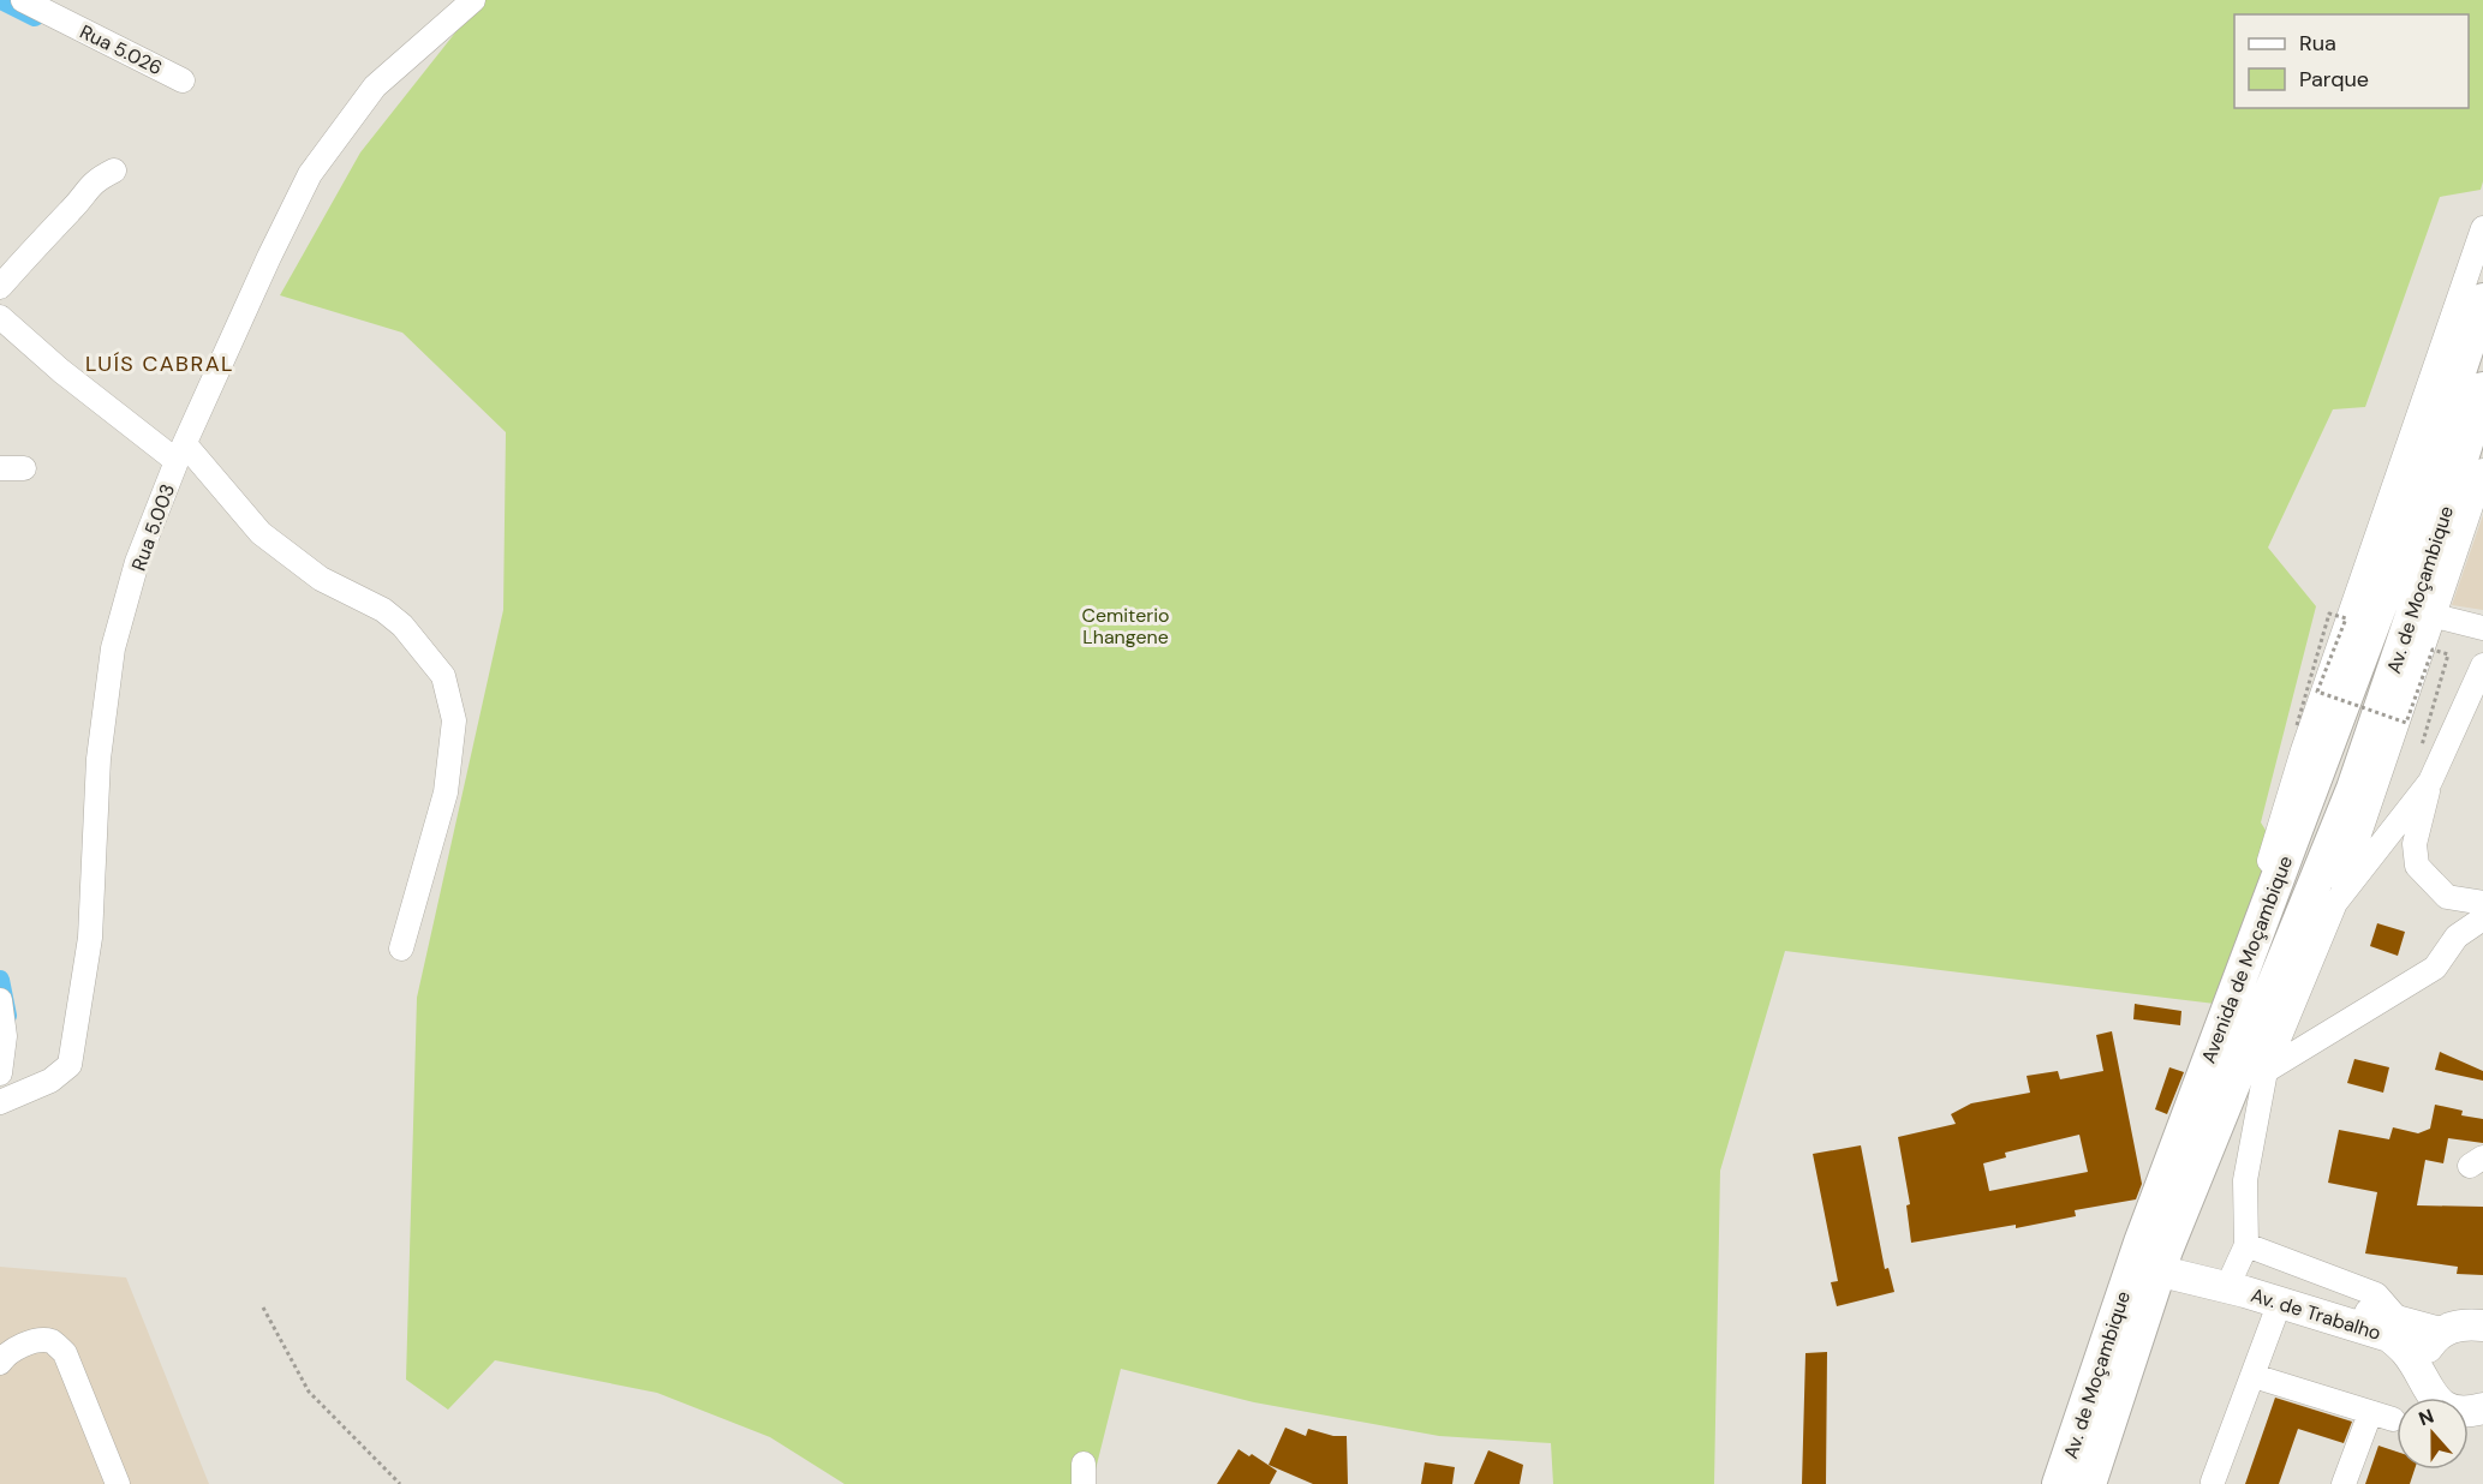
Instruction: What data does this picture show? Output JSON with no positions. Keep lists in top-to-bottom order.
{
  "streets": {
    "highway": ["Av. de Moçambique", "Avenida de Moçambique"],
    "main road": ["Av. de Trabalho"],
    "street": ["Rua 5.026", "Rua 5.003"]
  },
  "crossings": [
    ["Av. de Moçambique", "Avenida de Moçambique"],
    ["Av. de Moçambique", "Av. de Trabalho"],
    ["Avenida de Moçambique", "Av. de Trabalho"]
  ],
  "districts": ["LUÍS CABRAL"],
  "parks": ["Cemiterio Lhangene"],
  "legend": ["Rua", "Parque"],
  "north": "top"
}
